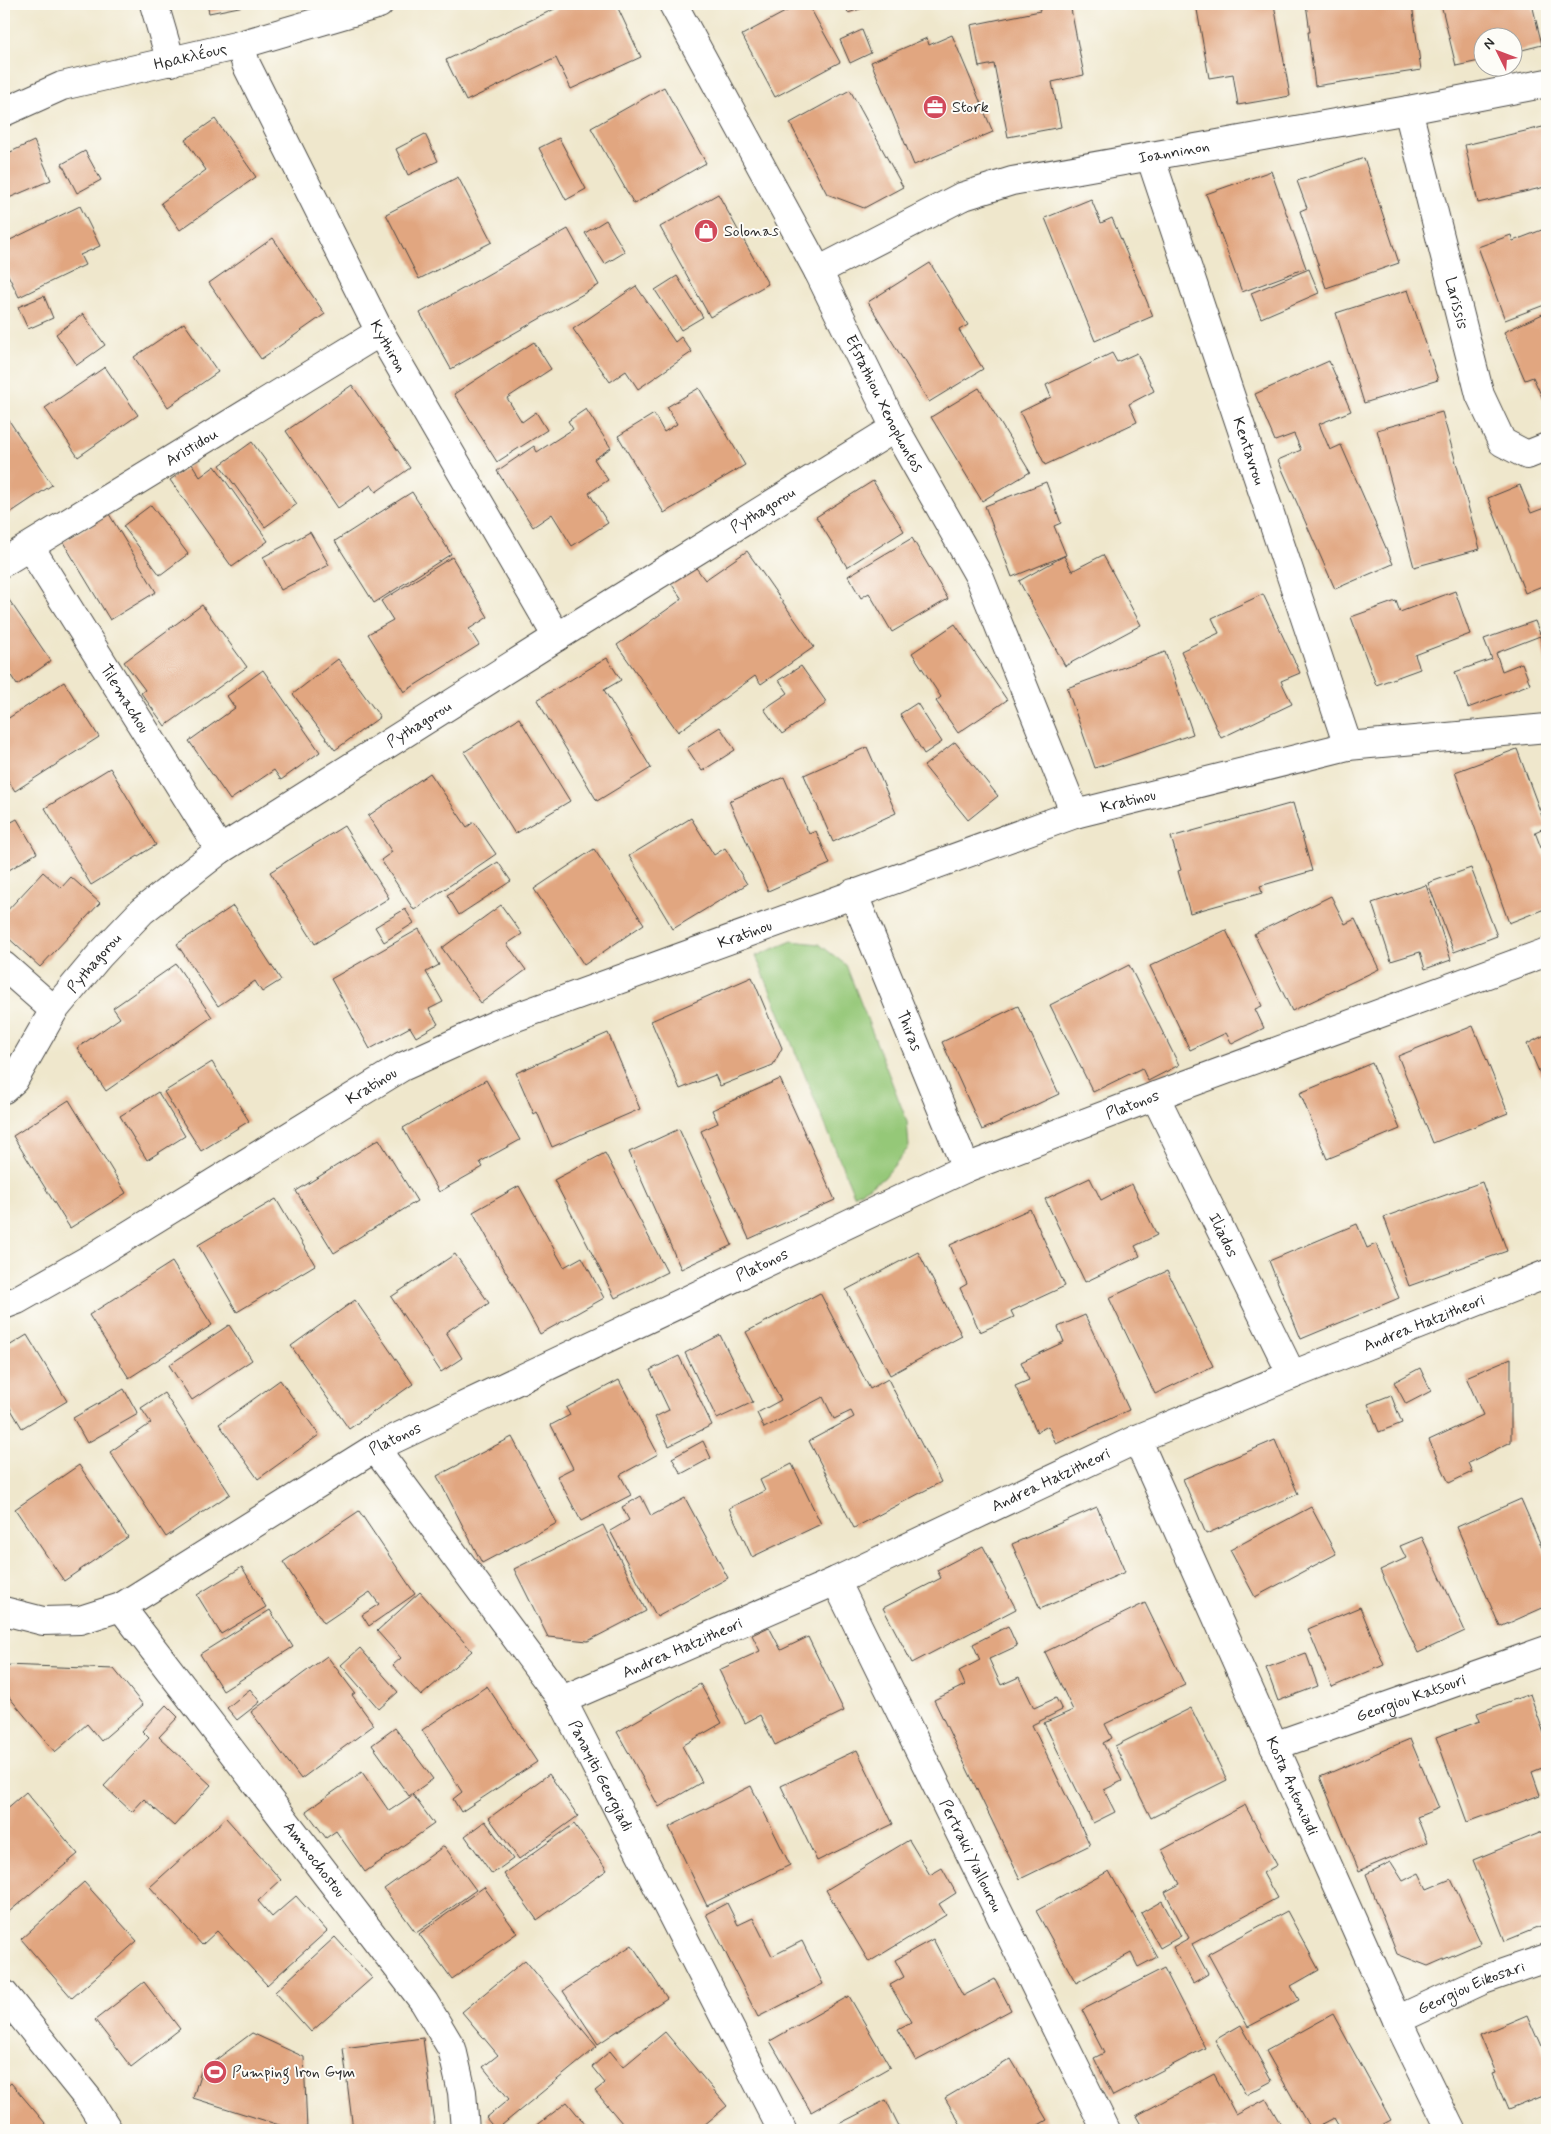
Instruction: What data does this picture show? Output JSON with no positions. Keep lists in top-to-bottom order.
{
  "streets": {
    "street": [
      "Ηρακλέους",
      "Ioanninon",
      "Larissis",
      "Kythiron",
      "Efstathiou Xenophontos",
      "Aristidou",
      "Kentavrou",
      "Pythagorou",
      "Tilemachou",
      "Kratinou",
      "Thiras",
      "Platonos",
      "Iliados",
      "Andrea Hatzitheori",
      "Georgiou Katsouri",
      "Panayiti Georgiadi",
      "Kosta Antoniadi",
      "Pertraki Yiallourou",
      "Ammochostou",
      "Georgiou Eikosari"
    ]
  },
  "crossings": [
    ["Ηρακλέους", "Kythiron"],
    ["Ioanninon", "Larissis"],
    ["Ioanninon", "Efstathiou Xenophontos"],
    ["Ioanninon", "Kentavrou"],
    ["Kythiron", "Aristidou"],
    ["Kythiron", "Pythagorou"],
    ["Efstathiou Xenophontos", "Pythagorou"],
    ["Efstathiou Xenophontos", "Kratinou"],
    ["Aristidou", "Tilemachou"],
    ["Kentavrou", "Kratinou"],
    ["Pythagorou", "Tilemachou"],
    ["Kratinou", "Thiras"],
    ["Thiras", "Platonos"],
    ["Platonos", "Iliados"],
    ["Platonos", "Panayiti Georgiadi"],
    ["Platonos", "Ammochostou"],
    ["Iliados", "Andrea Hatzitheori"],
    ["Andrea Hatzitheori", "Panayiti Georgiadi"],
    ["Andrea Hatzitheori", "Kosta Antoniadi"],
    ["Andrea Hatzitheori", "Pertraki Yiallourou"],
    ["Georgiou Katsouri", "Kosta Antoniadi"],
    ["Kosta Antoniadi", "Georgiou Eikosari"]
  ],
  "places": {
    "office": ["Stork"],
    "shop": ["Solonas"],
    "sports": ["Pumping Iron Gym"]
  },
  "north": "top left"
}
